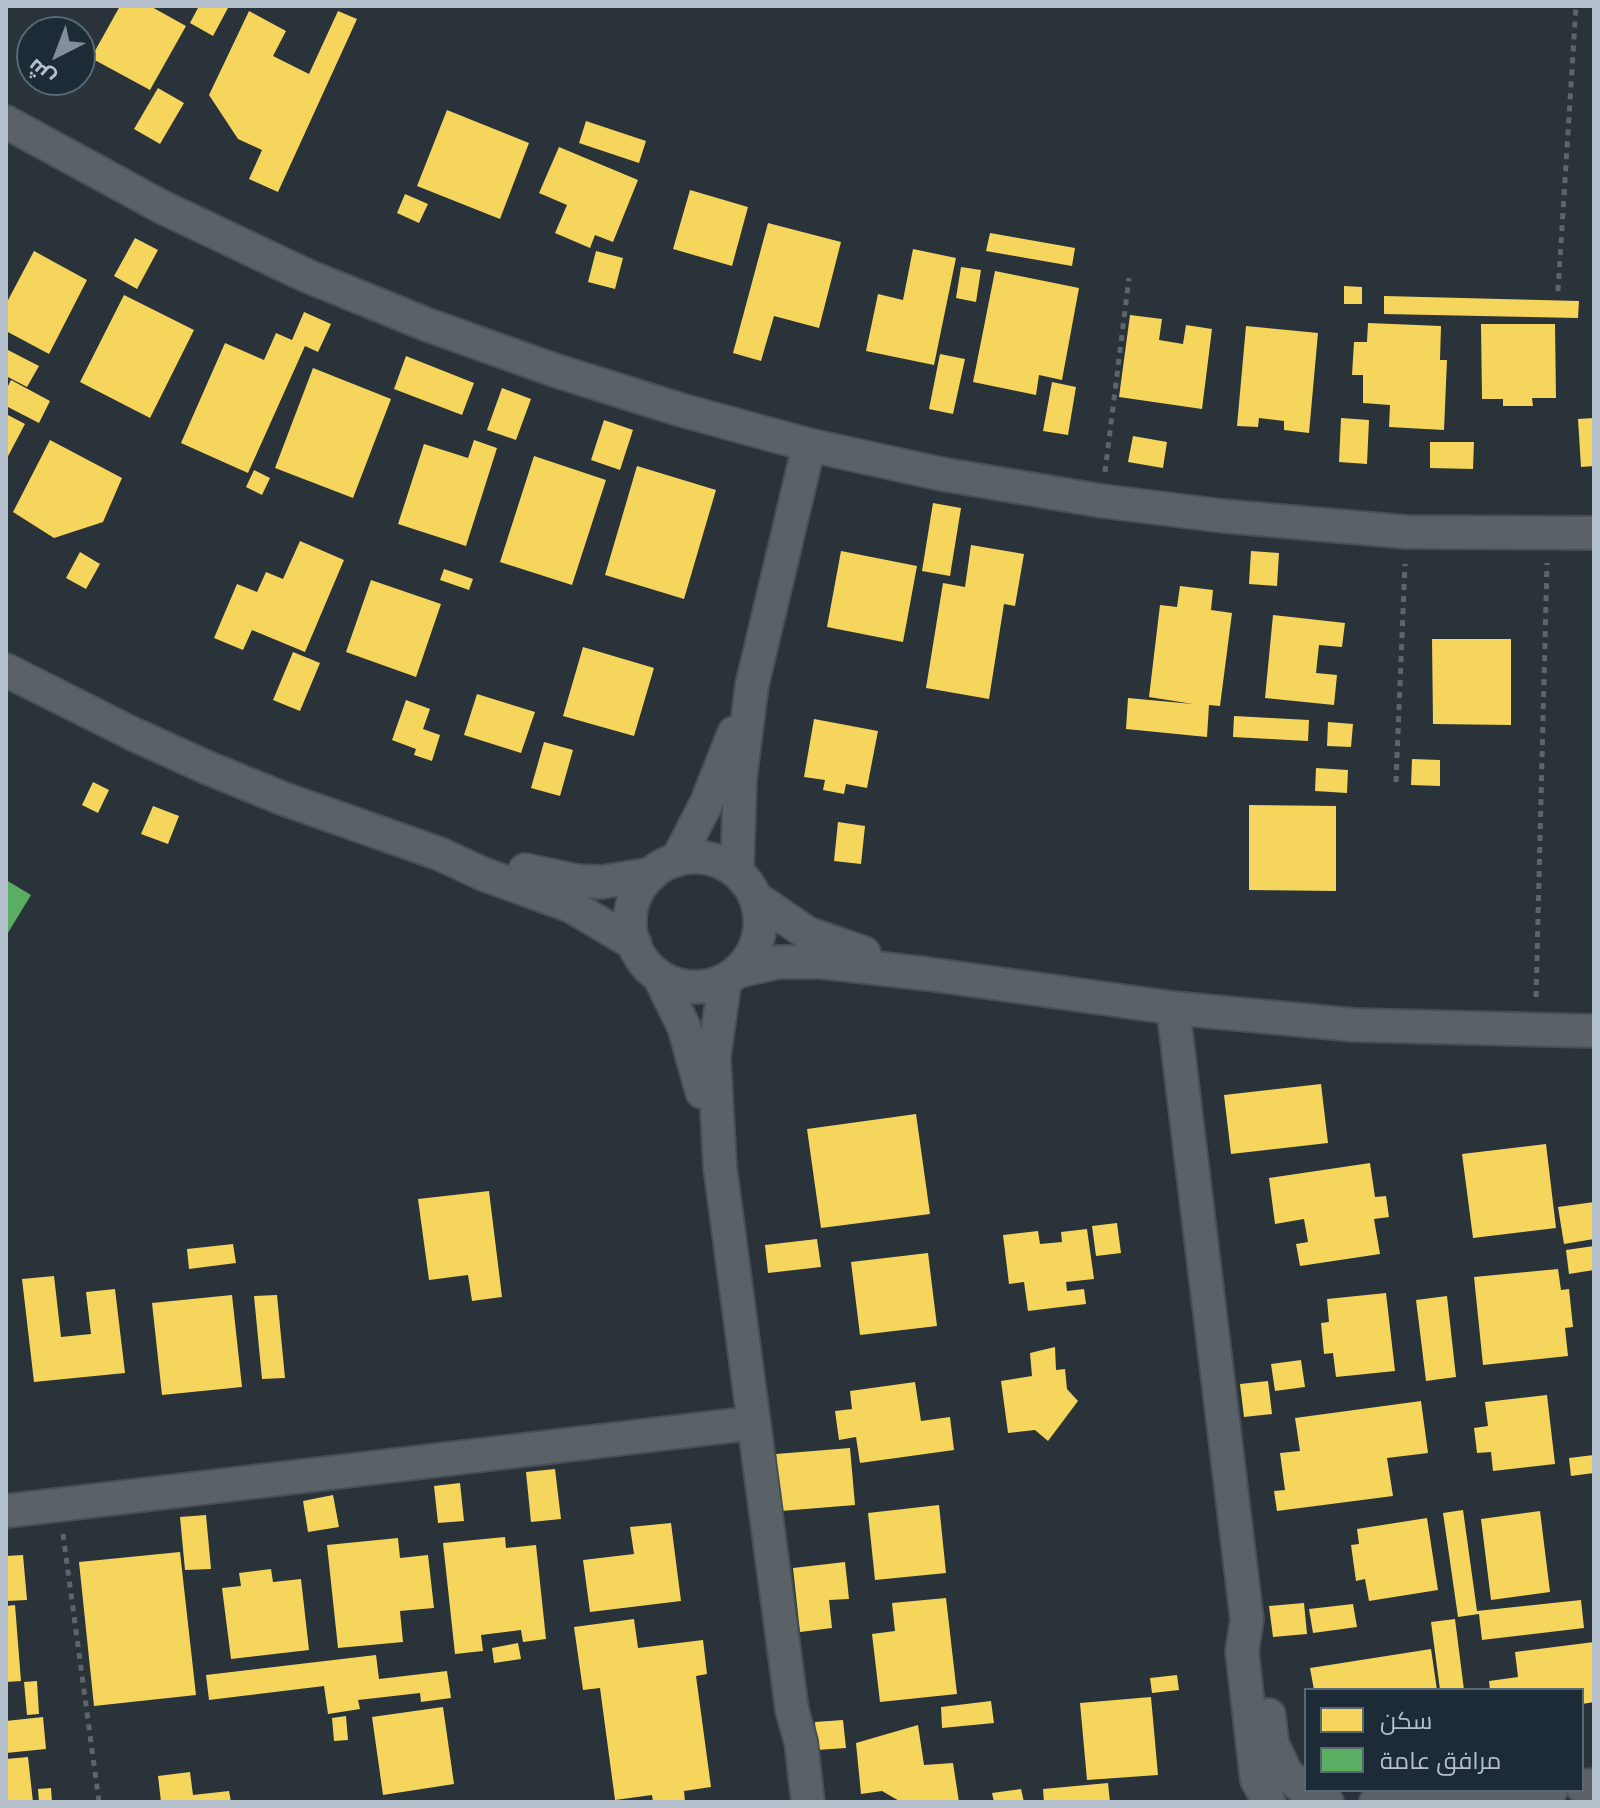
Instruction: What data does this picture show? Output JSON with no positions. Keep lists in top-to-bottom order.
{
  "legend": ["سكن", "مرافق عامة"],
  "north": "bottom left"
}
